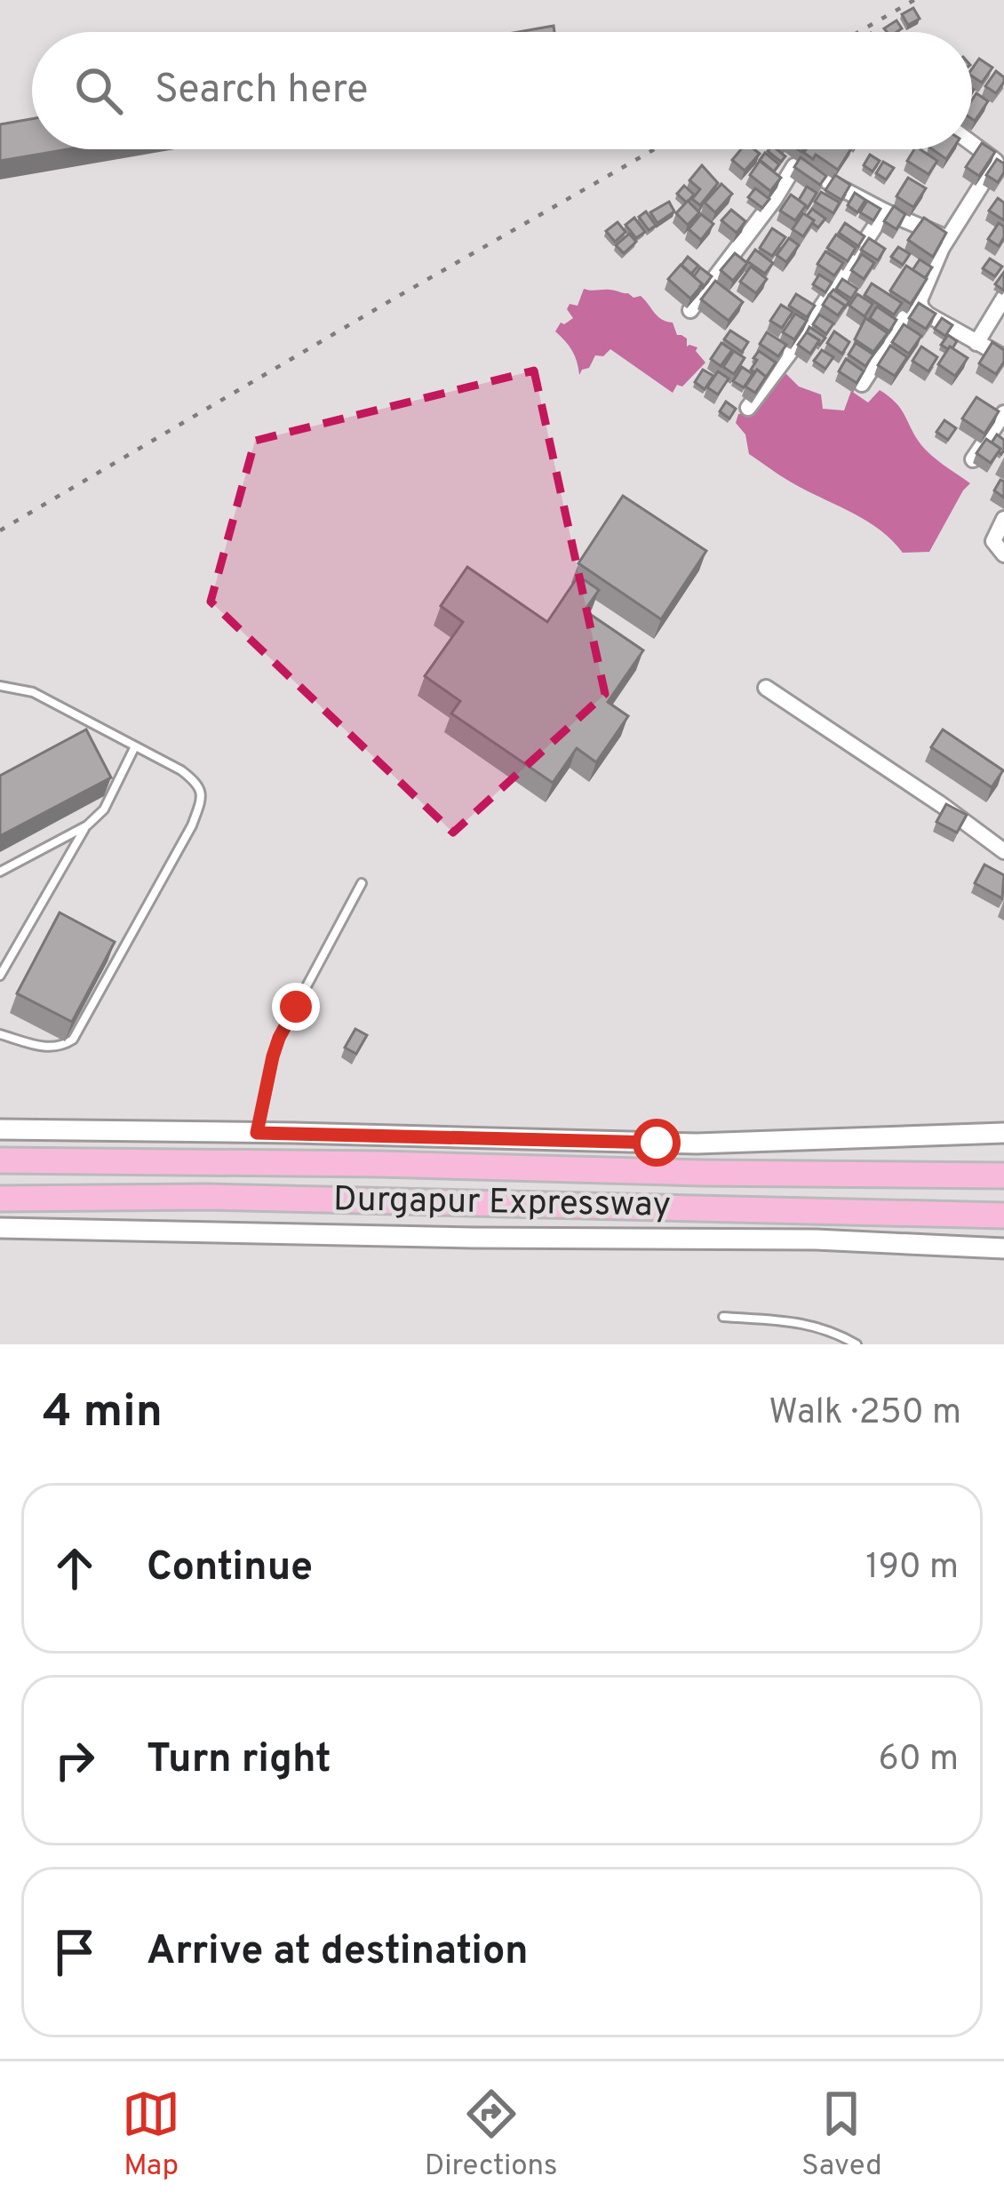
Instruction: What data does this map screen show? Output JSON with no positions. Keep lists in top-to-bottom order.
{
  "streets": {
    "highway": ["Durgapur Expressway"]
  },
  "page": {
    "search": "Search here",
    "heading": ["4 min", "Walk · 250 m"],
    "list": [
      ["Continue", "190 m"],
      ["Turn right", "60 m"],
      "Arrive at destination"
    ],
    "nav": ["Map", "Directions", "Saved"]
  }
}
